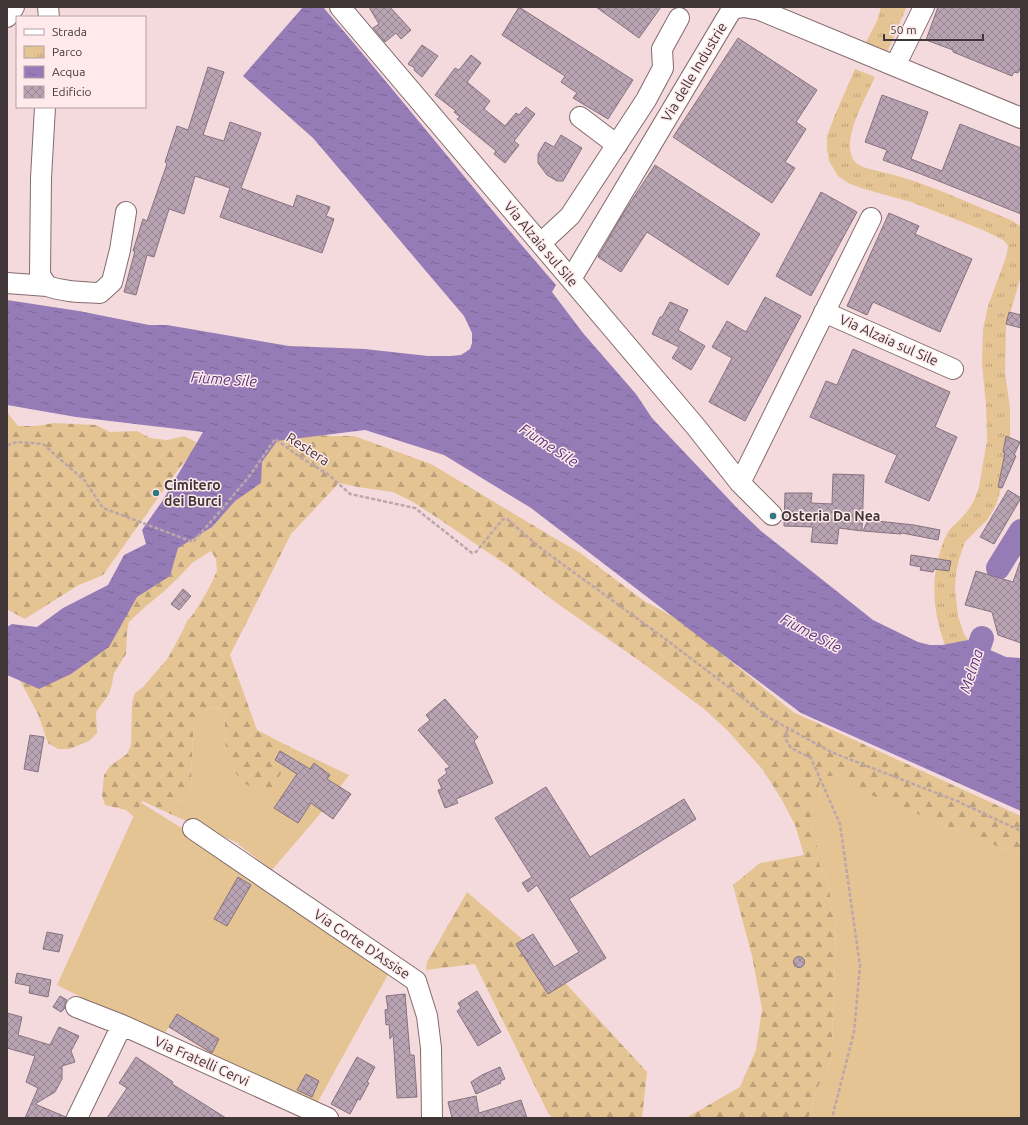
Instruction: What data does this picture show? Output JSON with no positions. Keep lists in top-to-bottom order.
{
  "streets": {
    "street": [
      "Via delle Industrie",
      "Via Alzaia sul Sile",
      "Via Corte D'Assise",
      "Via Fratelli Cervi"
    ],
    "path": ["Restera"]
  },
  "crossings": [
    ["Via delle Industrie", "Via Alzaia sul Sile"]
  ],
  "water": ["Fiume Sile", "Melma"],
  "places": ["Cimitero dei Burci", "Osteria Da Nea"],
  "legend": [
    "Strada",
    "Parco",
    "Acqua",
    "Edificio"
  ],
  "scale_bar": "50 m"
}
